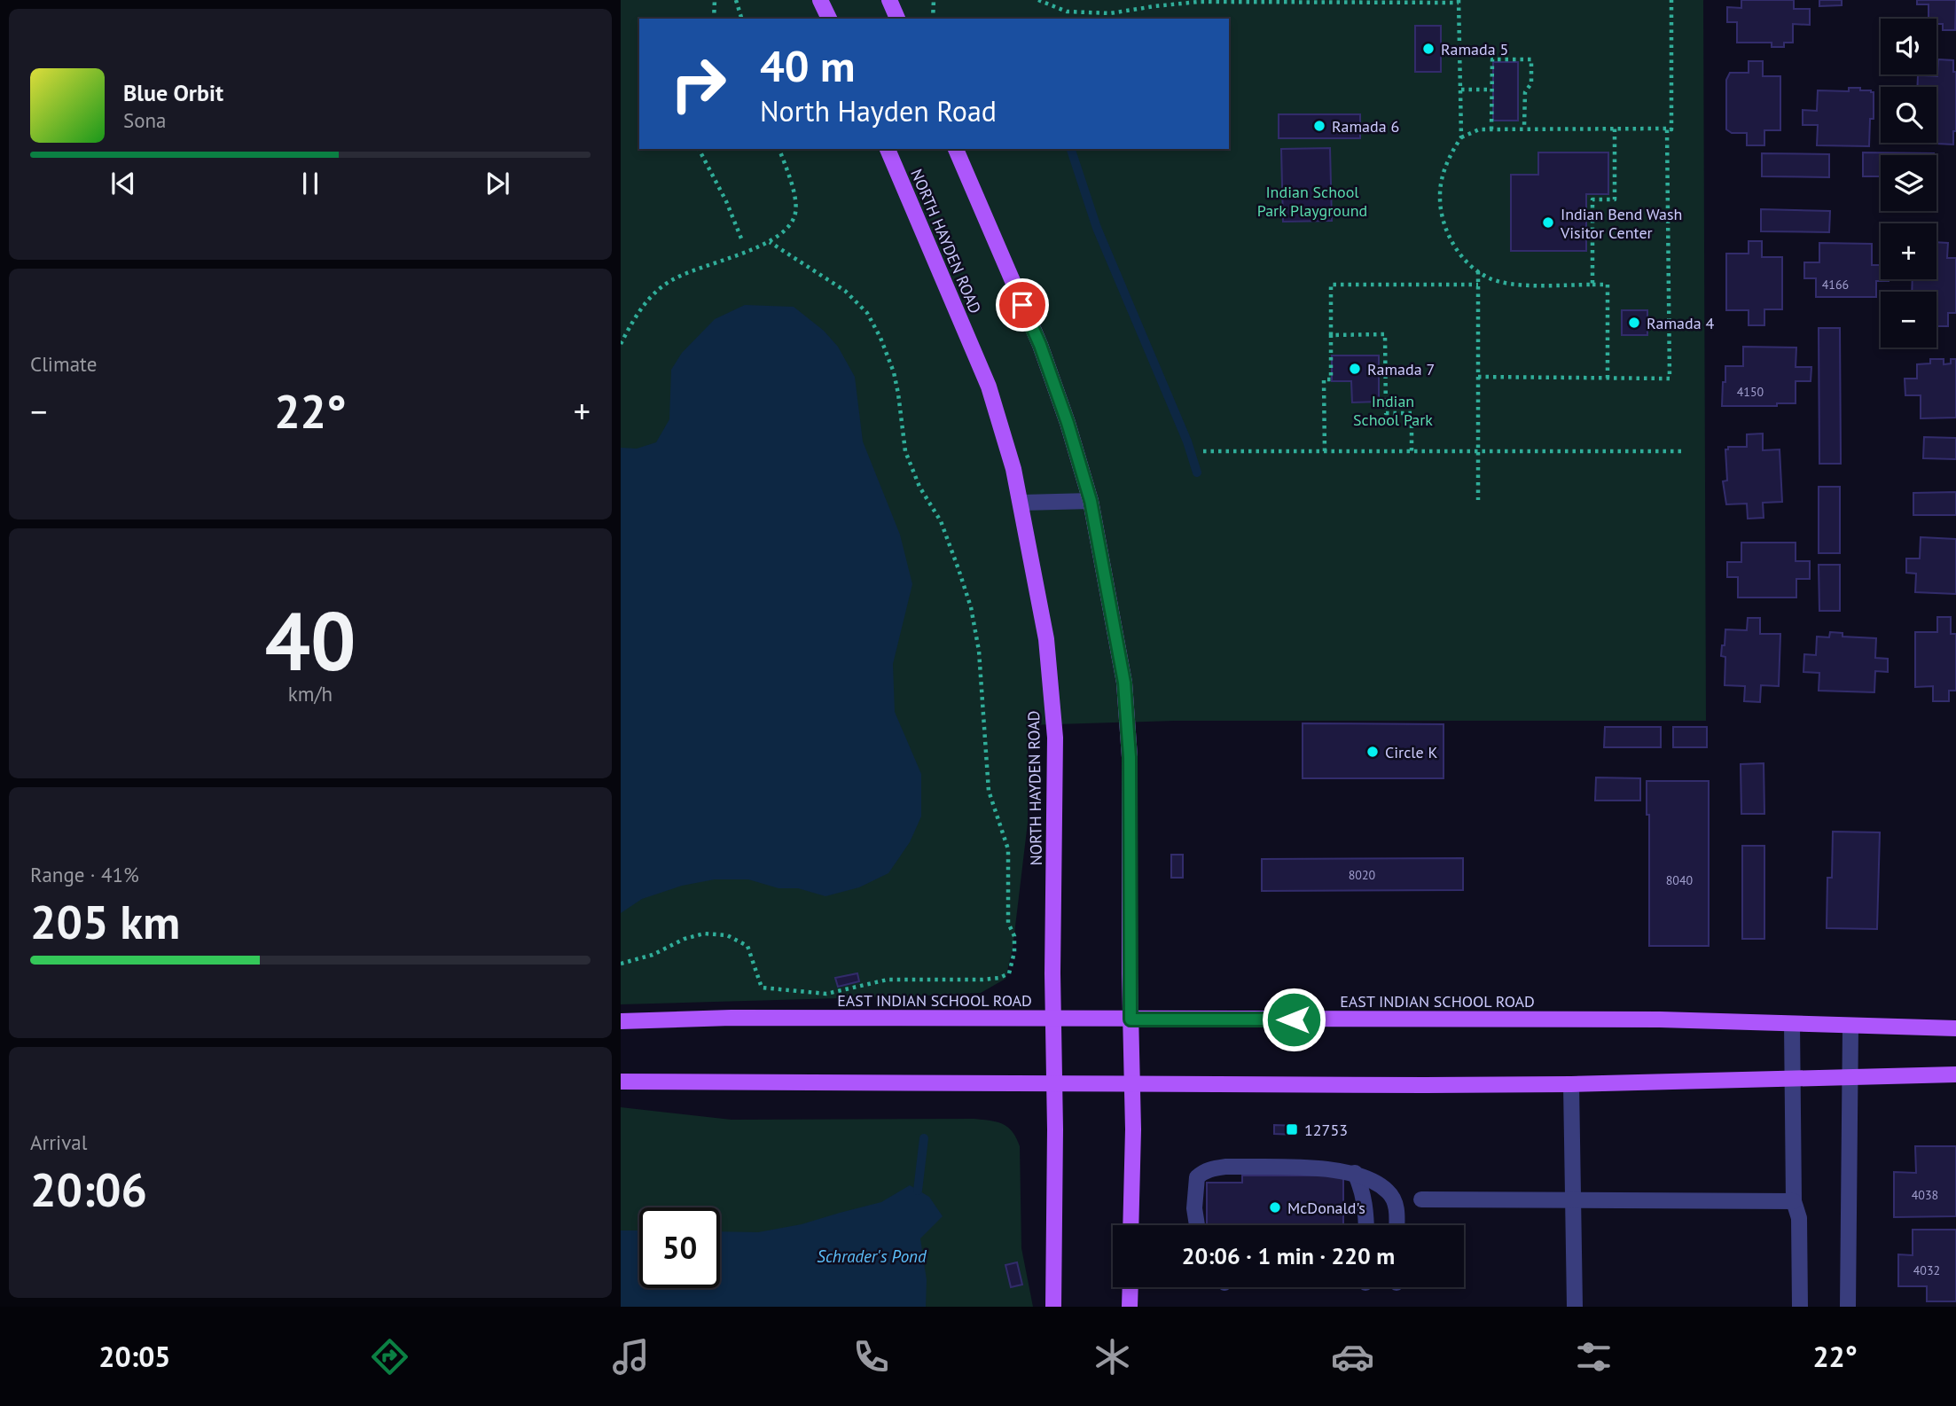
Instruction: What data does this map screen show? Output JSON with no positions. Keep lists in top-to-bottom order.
{
  "streets": {
    "main road": ["NORTH HAYDEN ROAD", "EAST INDIAN SCHOOL ROAD"]
  },
  "crossings": [
    ["NORTH HAYDEN ROAD", "EAST INDIAN SCHOOL ROAD"]
  ],
  "water": ["Schrader's Pond"],
  "parks": ["Indian School Park Playground", "Indian School Park"],
  "places": {
    "other": [
      "Ramada 5",
      "Ramada 6",
      "Indian Bend Wash Visitor Center",
      "Ramada 4",
      "Ramada 7",
      "Circle K",
      "McDonald's"
    ],
    "transit": ["12753"]
  },
  "house_numbers": [
    "4166",
    "4150",
    "8020",
    "8040",
    "4038",
    "4032"
  ],
  "page": {
    "map_buttons": ["+", "−"],
    "turn": ["40 m", "North Hayden Road"],
    "song": ["Blue Orbit", "Sona"],
    "tile": [
      "Climate",
      ["40", "km/h"],
      ["Range · 41%", "205 km"],
      ["Arrival", "20:06"]
    ],
    "heat": ["−", "22°", "+"],
    "limit": "50",
    "trip": "20:06 · 1 min · 220 m",
    "tabs": ["20:05", "22°"]
  }
}
